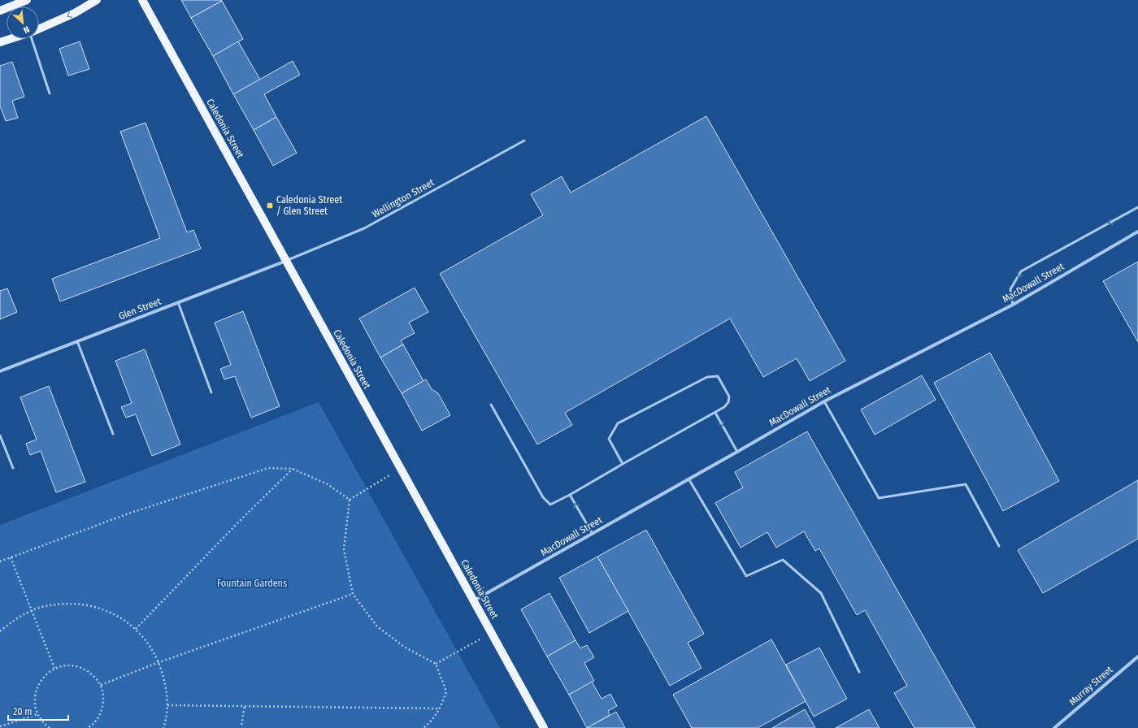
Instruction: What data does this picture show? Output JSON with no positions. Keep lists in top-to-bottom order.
{
  "streets": {
    "main road": ["Caledonia Street"],
    "street": ["MacDowall Street", "Glen Street", "Murray Street"],
    "lane": ["Wellington Street"]
  },
  "crossings": [
    ["Caledonia Street", "Wellington Street"],
    ["Caledonia Street", "MacDowall Street"],
    ["Caledonia Street", "Glen Street"],
    ["Wellington Street", "Glen Street"]
  ],
  "parks": ["Fountain Gardens"],
  "places": {
    "transit": ["Caledonia Street / Glen Street"]
  },
  "scale_bar": "20 m",
  "north": "bottom right"
}
